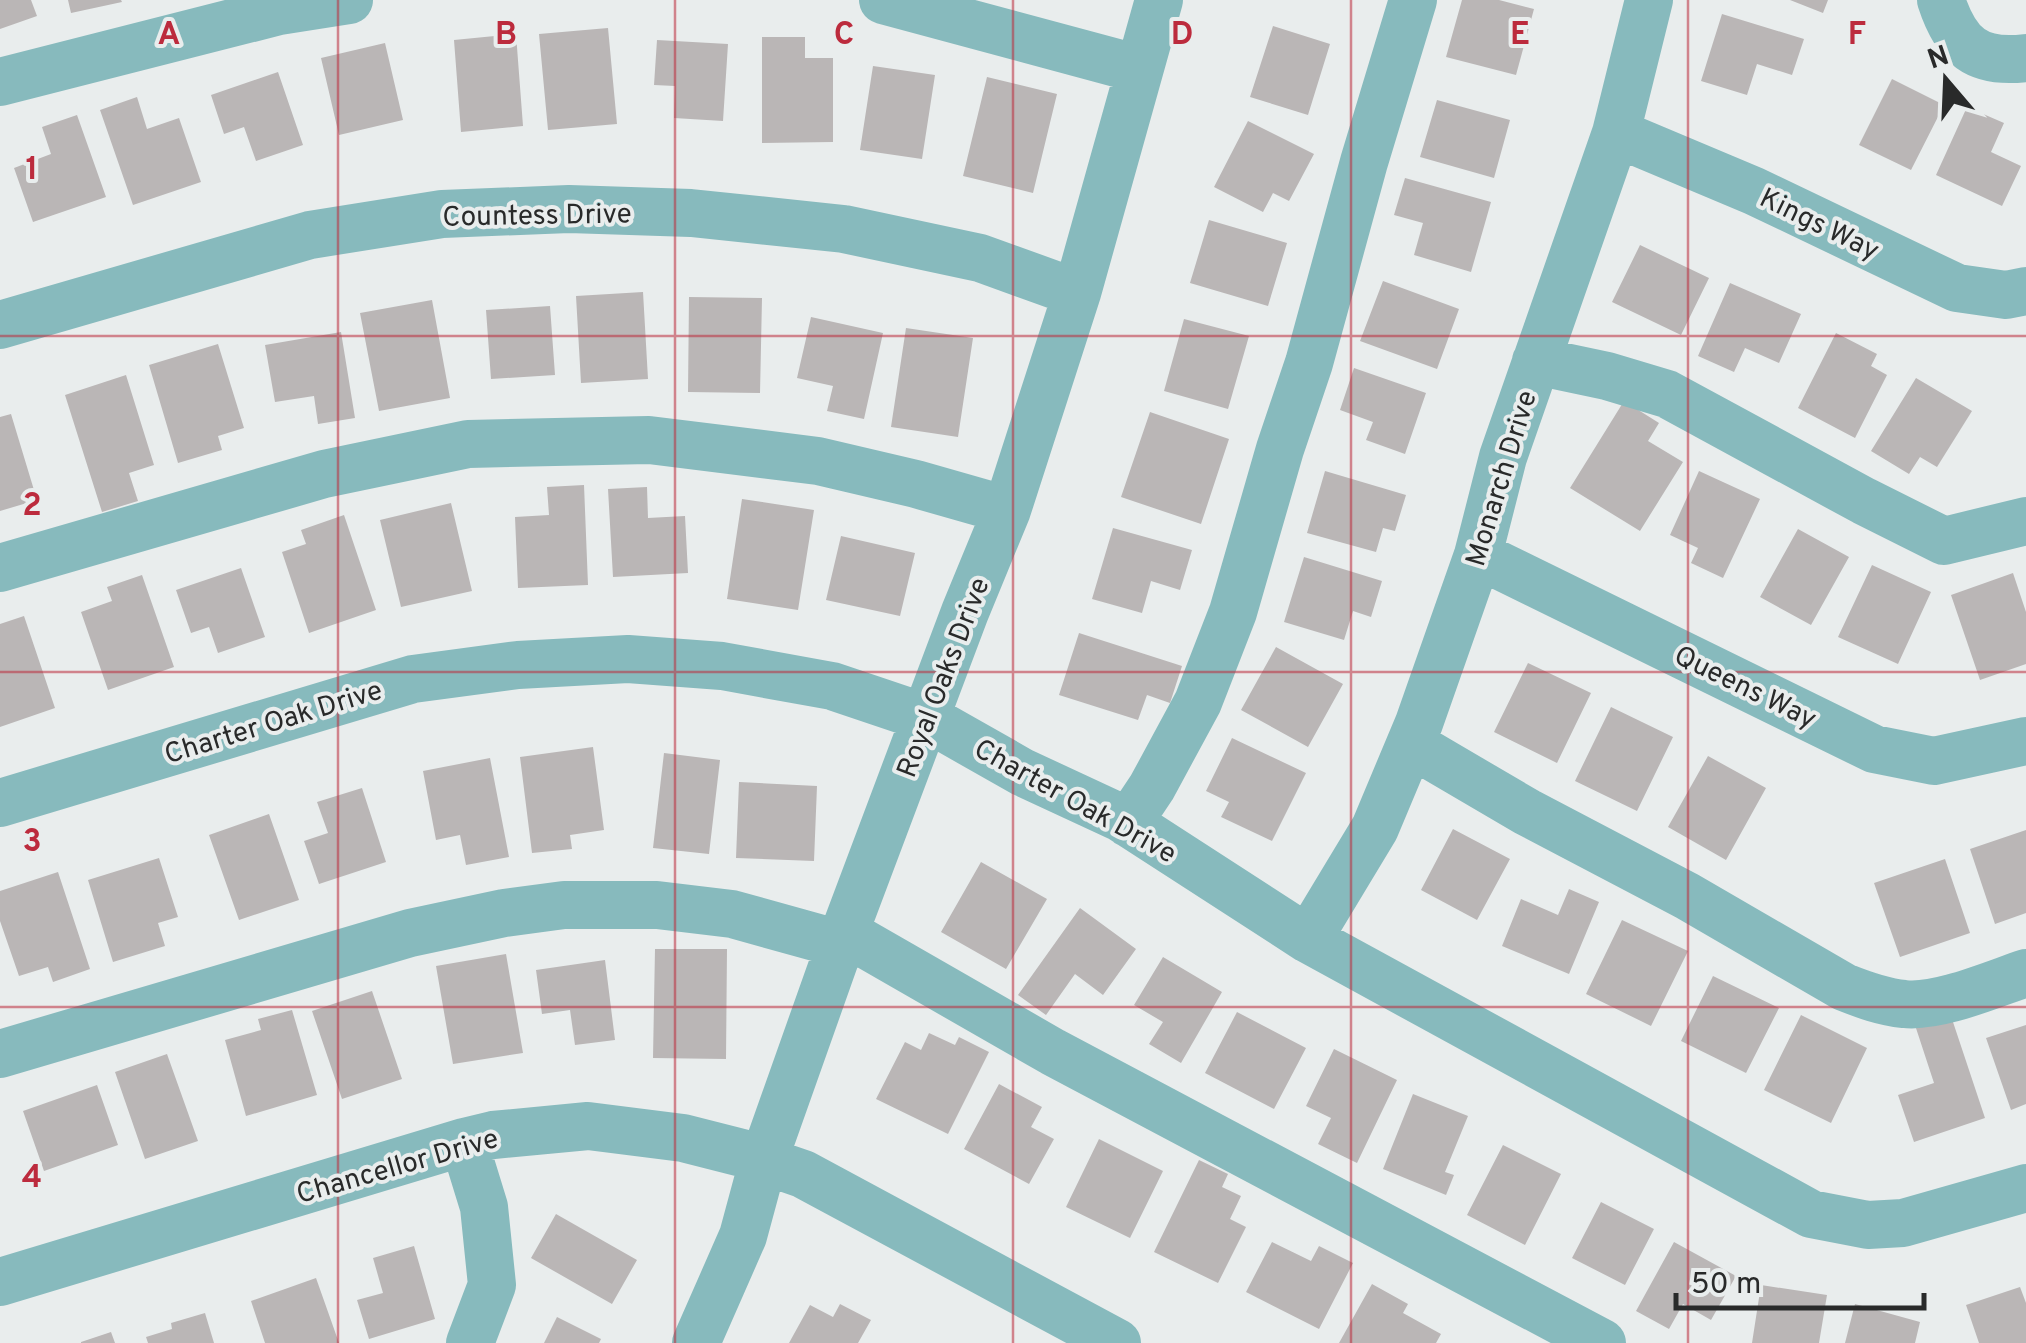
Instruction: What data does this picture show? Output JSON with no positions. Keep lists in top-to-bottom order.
{
  "streets": {
    "street": [
      "Countess Drive",
      "Kings Way",
      "Monarch Drive",
      "Royal Oaks Drive",
      "Queens Way",
      "Charter Oak Drive",
      "Chancellor Drive"
    ]
  },
  "crossings": [
    ["Countess Drive", "Royal Oaks Drive"],
    ["Kings Way", "Monarch Drive"],
    ["Monarch Drive", "Queens Way"],
    ["Monarch Drive", "Charter Oak Drive"],
    ["Royal Oaks Drive", "Charter Oak Drive"],
    ["Royal Oaks Drive", "Chancellor Drive"]
  ],
  "scale_bar": "50 m",
  "north": "top",
  "grid": {
    "columns": [
      "A",
      "B",
      "C",
      "D",
      "E",
      "F"
    ],
    "rows": [
      "1",
      "2",
      "3",
      "4"
    ]
  }
}
